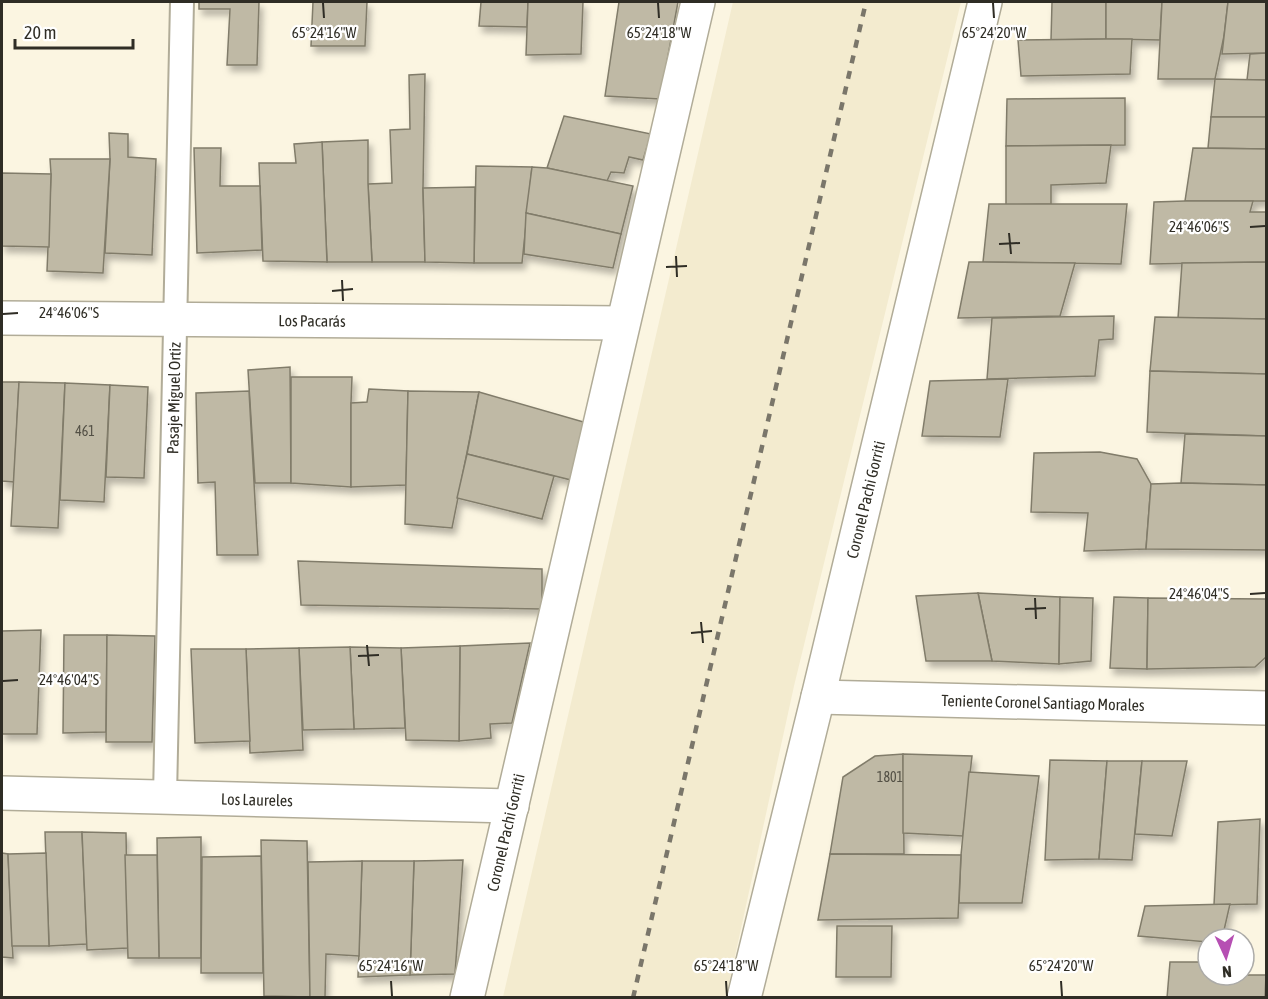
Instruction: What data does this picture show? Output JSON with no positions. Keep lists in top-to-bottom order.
{
  "streets": {
    "street": [
      "Los Pacarás",
      "Coronel Pachi Gorriti",
      "Teniente Coronel Santiago Morales",
      "Los Laureles"
    ],
    "lane": ["Pasaje Miguel Ortiz"]
  },
  "crossings": [
    ["Los Pacarás", "Pasaje Miguel Ortiz"],
    ["Los Pacarás", "Coronel Pachi Gorriti"],
    ["Pasaje Miguel Ortiz", "Los Laureles"],
    ["Coronel Pachi Gorriti", "Teniente Coronel Santiago Morales"],
    ["Coronel Pachi Gorriti", "Los Laureles"]
  ],
  "house_numbers": ["461", "1801"],
  "scale_bar": "20 m",
  "north": "bottom",
  "coordinates": [
    "65°24'16\"W",
    "65°24'18\"W",
    "65°24'20\"W",
    "24°46'06\"S",
    "24°46'04\"S"
  ]
}
